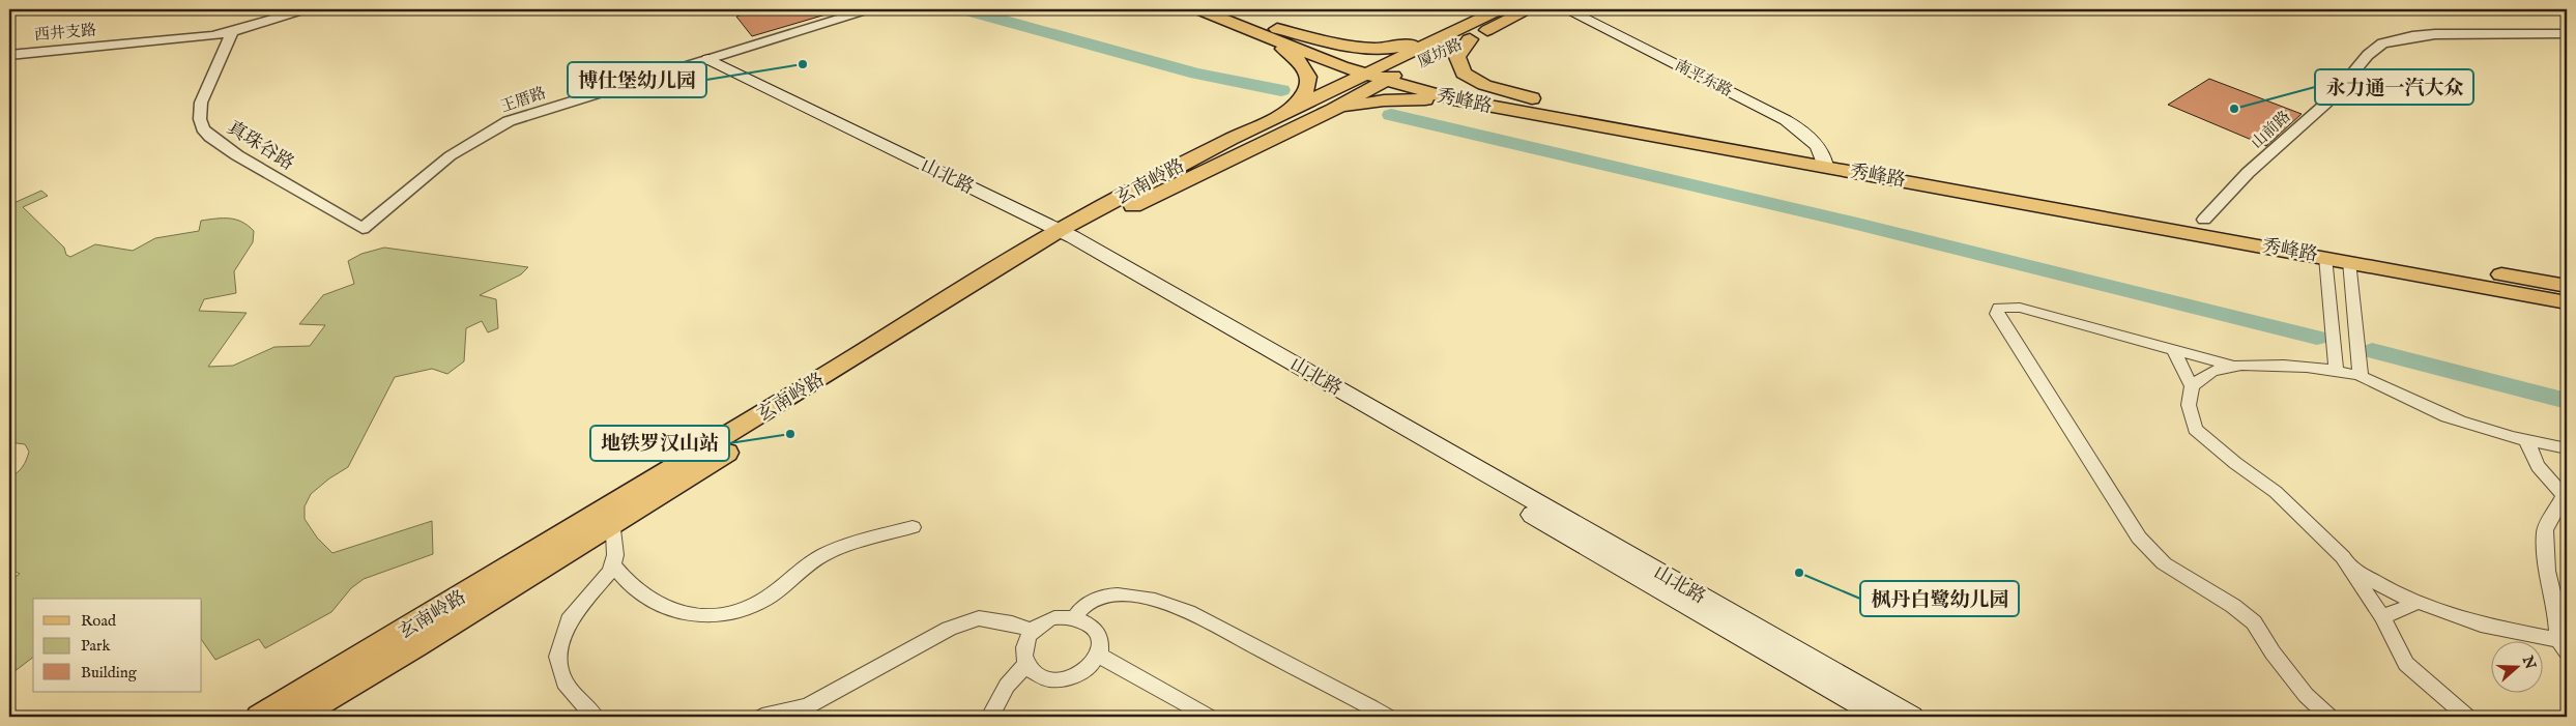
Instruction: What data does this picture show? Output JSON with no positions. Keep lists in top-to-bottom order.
{
  "streets": {
    "main road": [
      "厦坊路",
      "南平东路",
      "秀峰路",
      "山北路",
      "玄南岭路"
    ],
    "street": [
      "西井支路",
      "王厝路",
      "山前路",
      "真珠谷路"
    ]
  },
  "crossings": [
    ["西井支路", "真珠谷路"],
    ["厦坊路", "秀峰路"],
    ["厦坊路", "玄南岭路"],
    ["南平东路", "秀峰路"],
    ["王厝路", "真珠谷路"],
    ["王厝路", "山北路"],
    ["秀峰路", "山前路"],
    ["山北路", "玄南岭路"]
  ],
  "places": [
    "博仕堡幼儿园",
    "永力通一汽大众",
    "地铁罗汉山站",
    "枫丹白鹭幼儿园"
  ],
  "legend": ["Road", "Park", "Building"],
  "north": "right"
}
